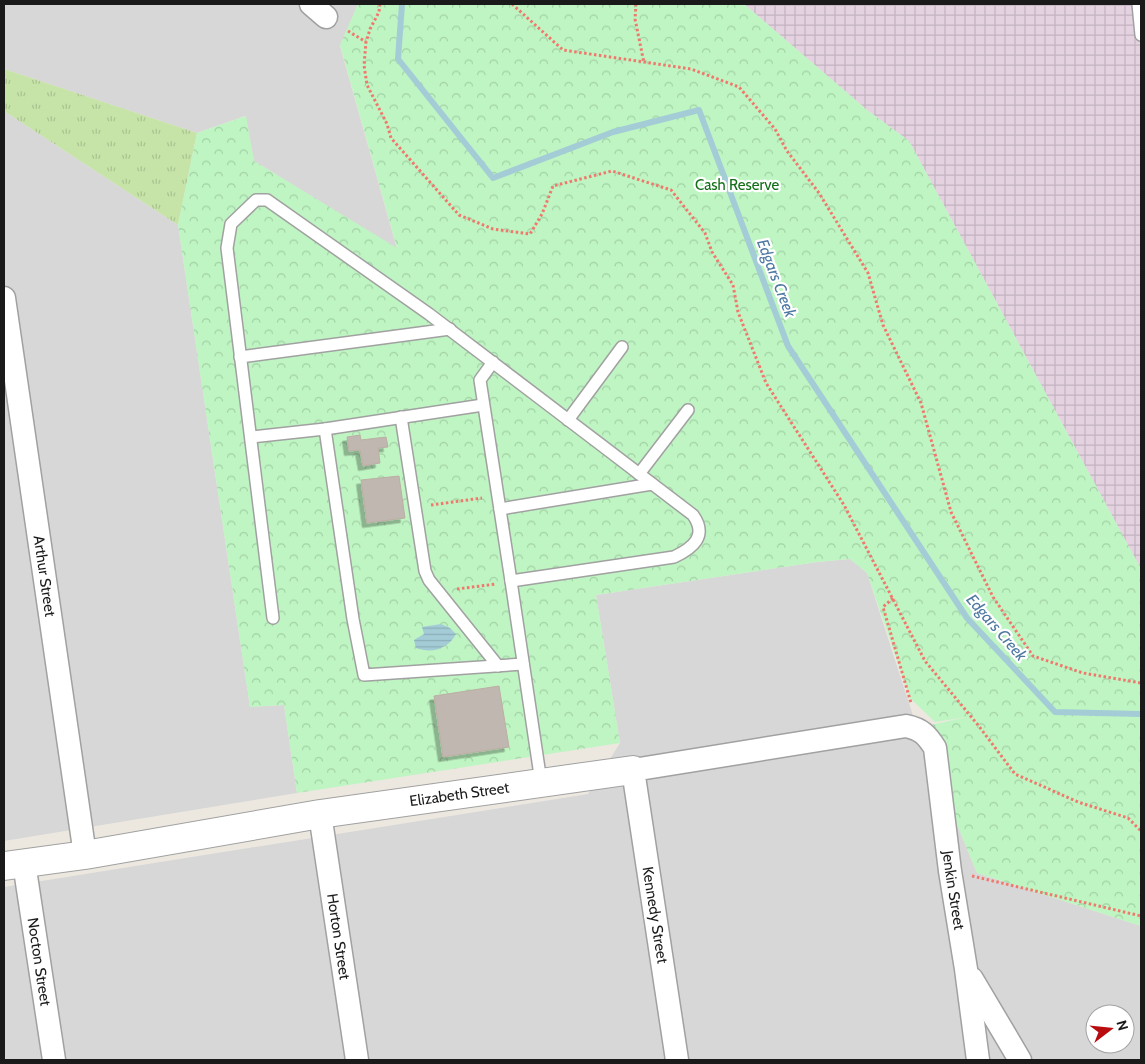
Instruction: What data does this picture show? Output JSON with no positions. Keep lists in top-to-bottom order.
{
  "streets": {
    "street": [
      "Arthur Street",
      "Elizabeth Street",
      "Jenkin Street",
      "Kennedy Street",
      "Horton Street",
      "Nocton Street"
    ]
  },
  "crossings": [
    ["Arthur Street", "Elizabeth Street"],
    ["Elizabeth Street", "Jenkin Street"],
    ["Elizabeth Street", "Kennedy Street"],
    ["Elizabeth Street", "Horton Street"],
    ["Elizabeth Street", "Nocton Street"]
  ],
  "water": ["Edgars Creek"],
  "parks": ["Cash Reserve"],
  "north": "right"
}
